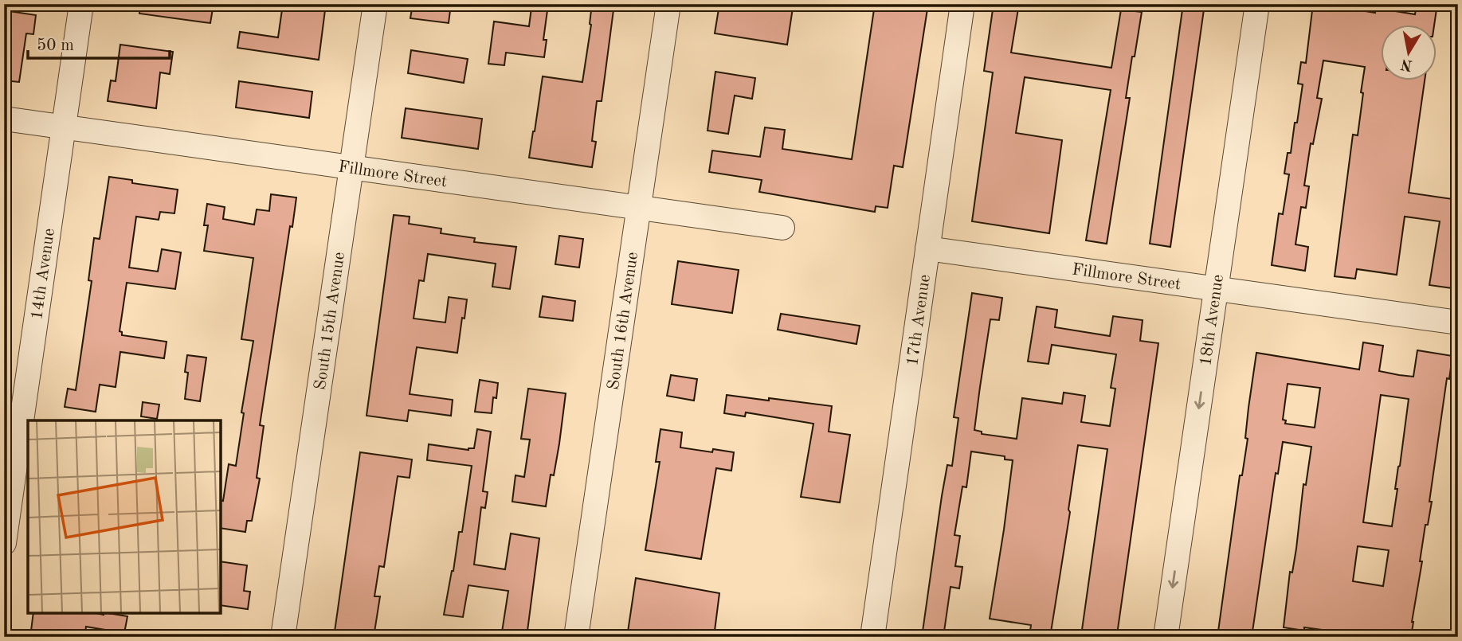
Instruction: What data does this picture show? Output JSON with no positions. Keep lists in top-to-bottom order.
{
  "streets": {
    "street": [
      "Fillmore Street",
      "14th Avenue",
      "17th Avenue",
      "18th Avenue",
      "South 15th Avenue",
      "South 16th Avenue"
    ]
  },
  "crossings": [
    ["Fillmore Street", "14th Avenue"],
    ["Fillmore Street", "17th Avenue"],
    ["Fillmore Street", "18th Avenue"],
    ["Fillmore Street", "South 15th Avenue"],
    ["Fillmore Street", "South 16th Avenue"]
  ],
  "one_way": ["18th Avenue"],
  "scale_bar": "50 m",
  "north": "bottom"
}
